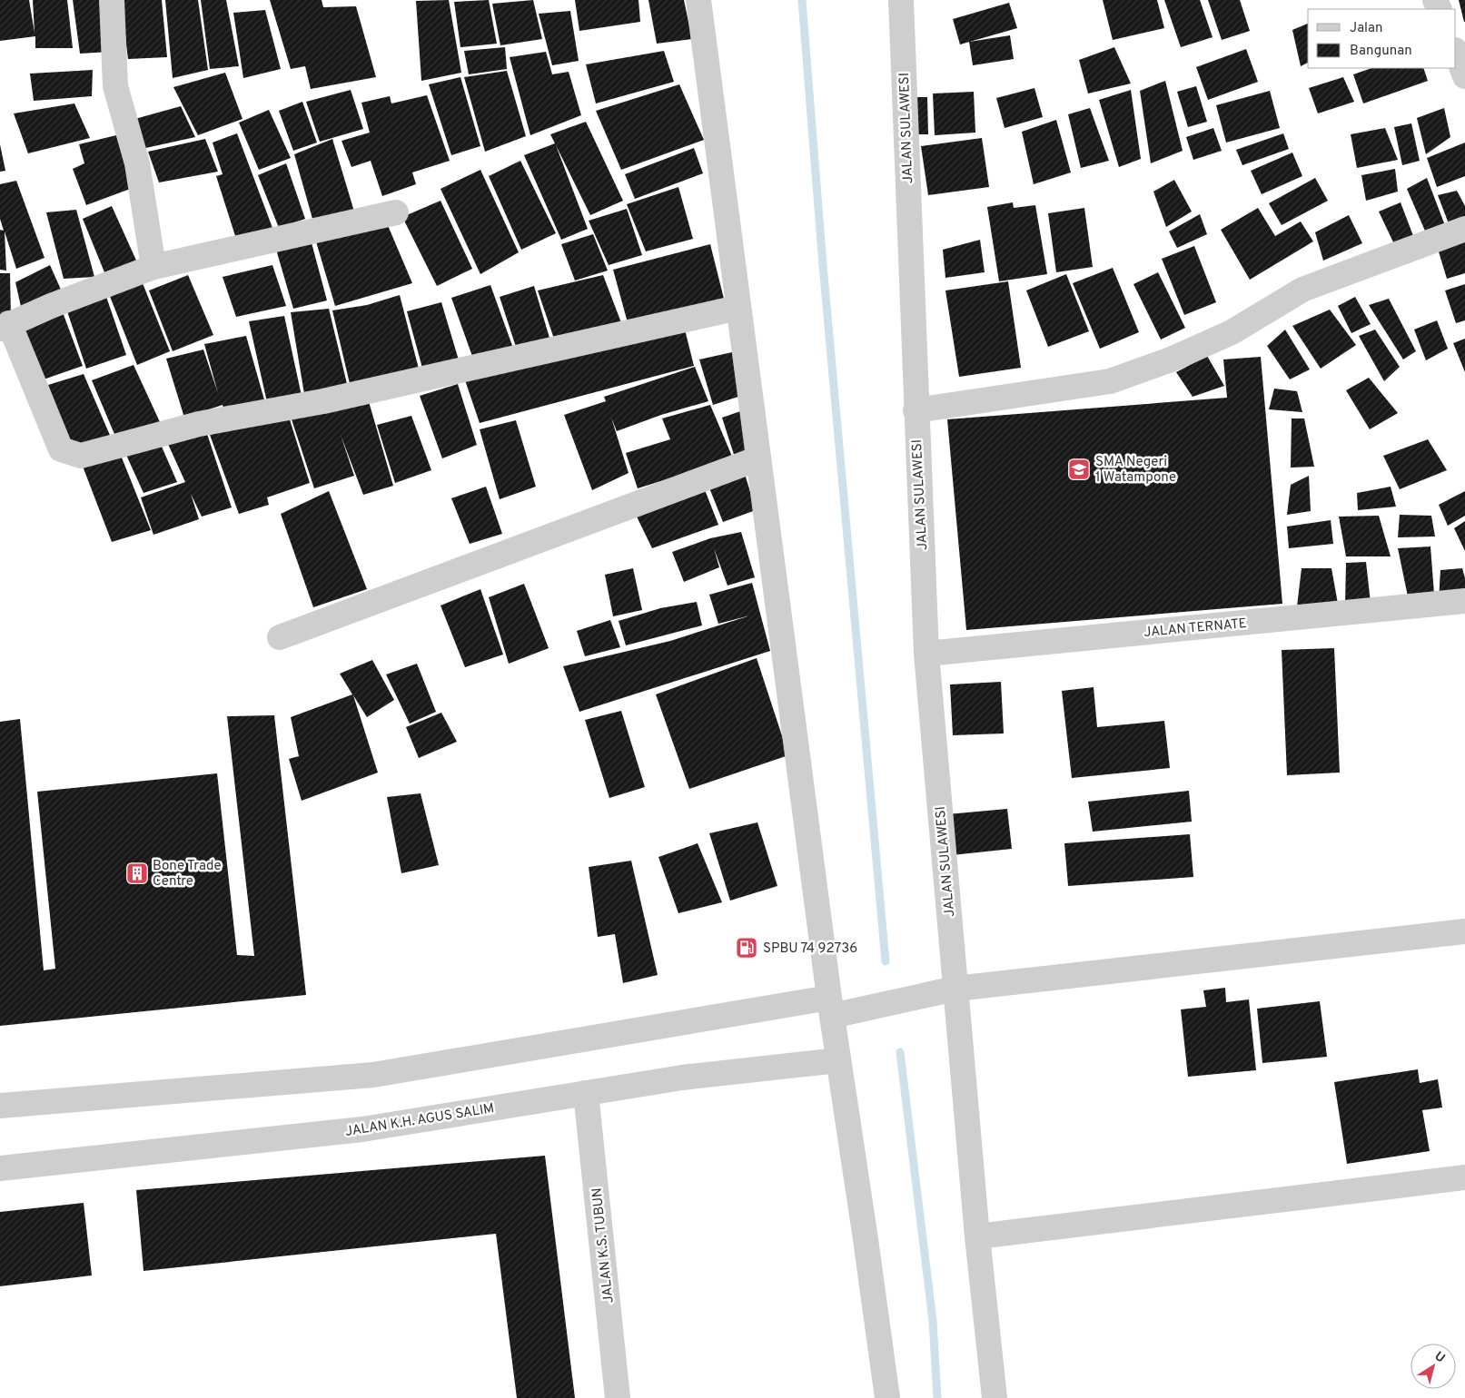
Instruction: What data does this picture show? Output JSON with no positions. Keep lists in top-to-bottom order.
{
  "streets": {
    "street": [
      "JALAN SULAWESI",
      "JALAN TERNATE",
      "JALAN K.H. AGUS SALIM",
      "JALAN K.S. TUBUN"
    ]
  },
  "crossings": [
    ["JALAN SULAWESI", "JALAN TERNATE"],
    ["JALAN K.H. AGUS SALIM", "JALAN K.S. TUBUN"]
  ],
  "places": {
    "school or university": ["SMA Negeri 1 Watampone"],
    "building": ["Bone Trade Centre"],
    "fuel station": ["SPBU 74 92736"]
  },
  "legend": ["Jalan", "Bangunan"],
  "north": "top right"
}
